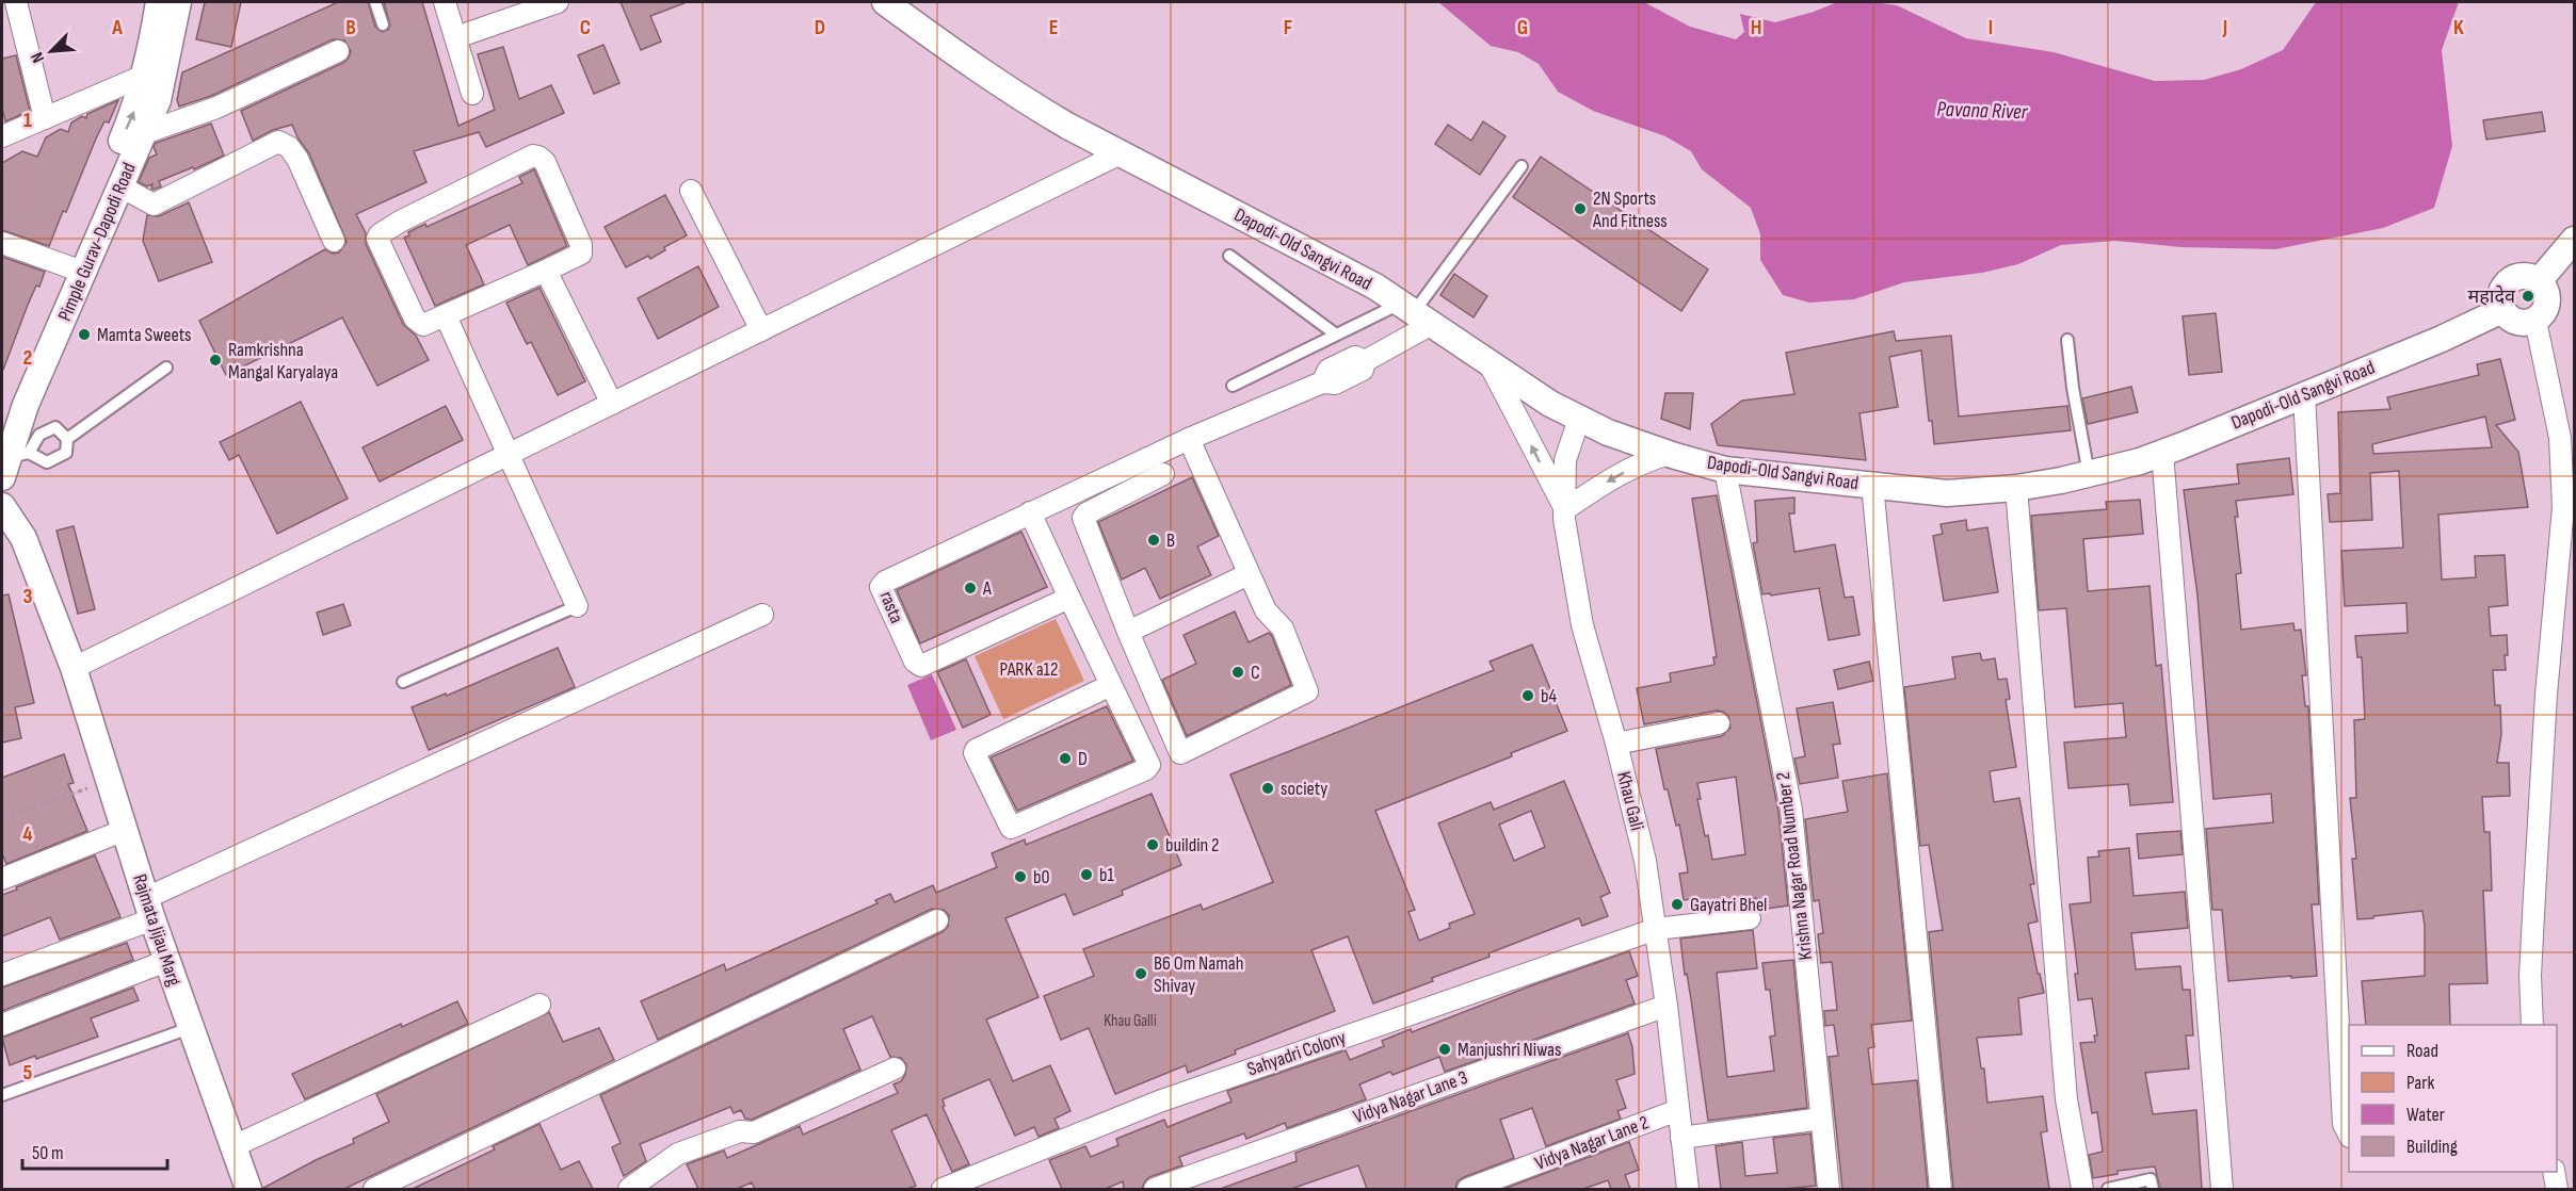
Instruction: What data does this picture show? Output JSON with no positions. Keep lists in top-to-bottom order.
{
  "streets": {
    "street": [
      "Pimple Gurav-Dapodi Road",
      "Dapodi-Old Sangvi Road",
      "rasta",
      "Khau Gali",
      "Krishna Nagar Road Number 2",
      "Rajmata Jijau Marg",
      "Sahyadri Colony",
      "Vidya Nagar Lane 3",
      "Vidya Nagar Lane 2"
    ]
  },
  "crossings": [
    ["Dapodi-Old Sangvi Road", "rasta"],
    ["Dapodi-Old Sangvi Road", "Khau Gali"],
    ["Dapodi-Old Sangvi Road", "Krishna Nagar Road Number 2"],
    ["Khau Gali", "Sahyadri Colony"],
    ["Khau Gali", "Vidya Nagar Lane 3"],
    ["Khau Gali", "Vidya Nagar Lane 2"]
  ],
  "water": ["Pavana River"],
  "parks": ["PARK a12"],
  "places": [
    "2N Sports And Fitness",
    "महादेव",
    "Mamta Sweets",
    "Ramkrishna Mangal Karyalaya",
    "B",
    "A",
    "C",
    "b4",
    "D",
    "society",
    "buildin 2",
    "b1",
    "b0",
    "Gayatri Bhel",
    "B6 Om Namah Shivay",
    "Manjushri Niwas"
  ],
  "house_numbers": ["Khau Galli"],
  "legend": [
    "Road",
    "Park",
    "Water",
    "Building"
  ],
  "scale_bar": "50 m",
  "north": "bottom left",
  "grid": {
    "columns": [
      "A",
      "B",
      "C",
      "D",
      "E",
      "F",
      "G",
      "H",
      "I",
      "J",
      "K"
    ],
    "rows": [
      "1",
      "2",
      "3",
      "4",
      "5"
    ]
  }
}
